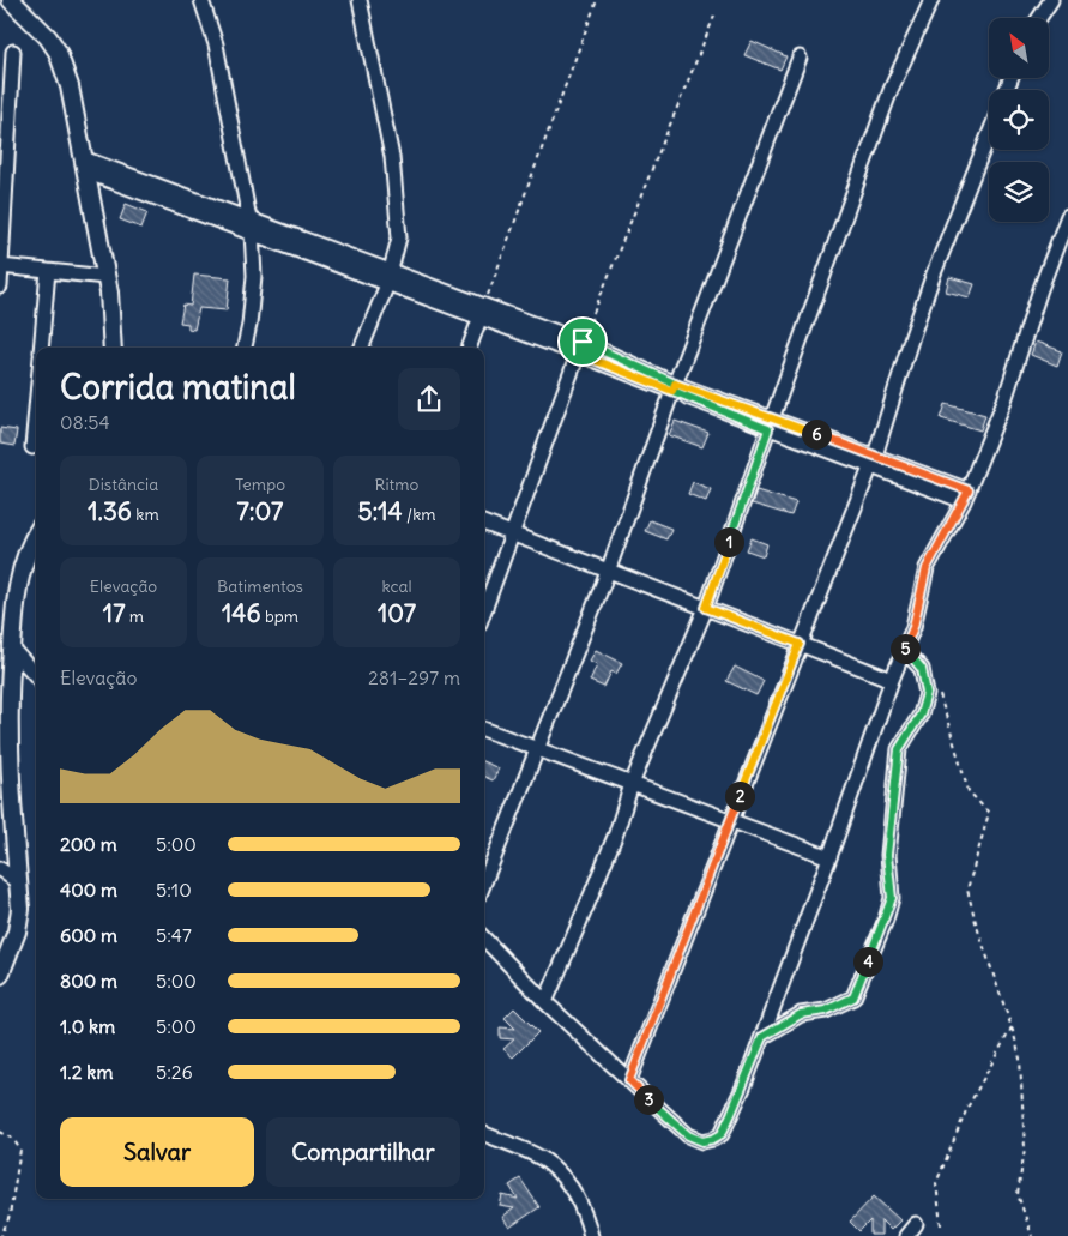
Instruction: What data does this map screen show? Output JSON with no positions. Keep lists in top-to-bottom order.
{
  "north": "top left",
  "page": {
    "heading": ["Corrida matinal", "08:54"],
    "pins": [
      "6",
      "1",
      "5",
      "2",
      "4",
      "3"
    ],
    "stats": [
      ["Distância", "1.36 km"],
      ["Tempo", "7:07"],
      ["Ritmo", "5:14 /km"],
      ["Elevação", "17 m"],
      ["Batimentos", "146 bpm"],
      ["kcal", "107"]
    ],
    "chart": ["Elevação", "281–297 m"],
    "list": [
      {
        "name": "200 m",
        "note": "5:00"
      },
      {
        "name": "400 m",
        "note": "5:10"
      },
      {
        "name": "600 m",
        "note": "5:47"
      },
      {
        "name": "800 m",
        "note": "5:00"
      },
      {
        "name": "1.0 km",
        "note": "5:00"
      },
      {
        "name": "1.2 km",
        "note": "5:26"
      }
    ],
    "buttons": ["Salvar", "Compartilhar"]
  }
}
